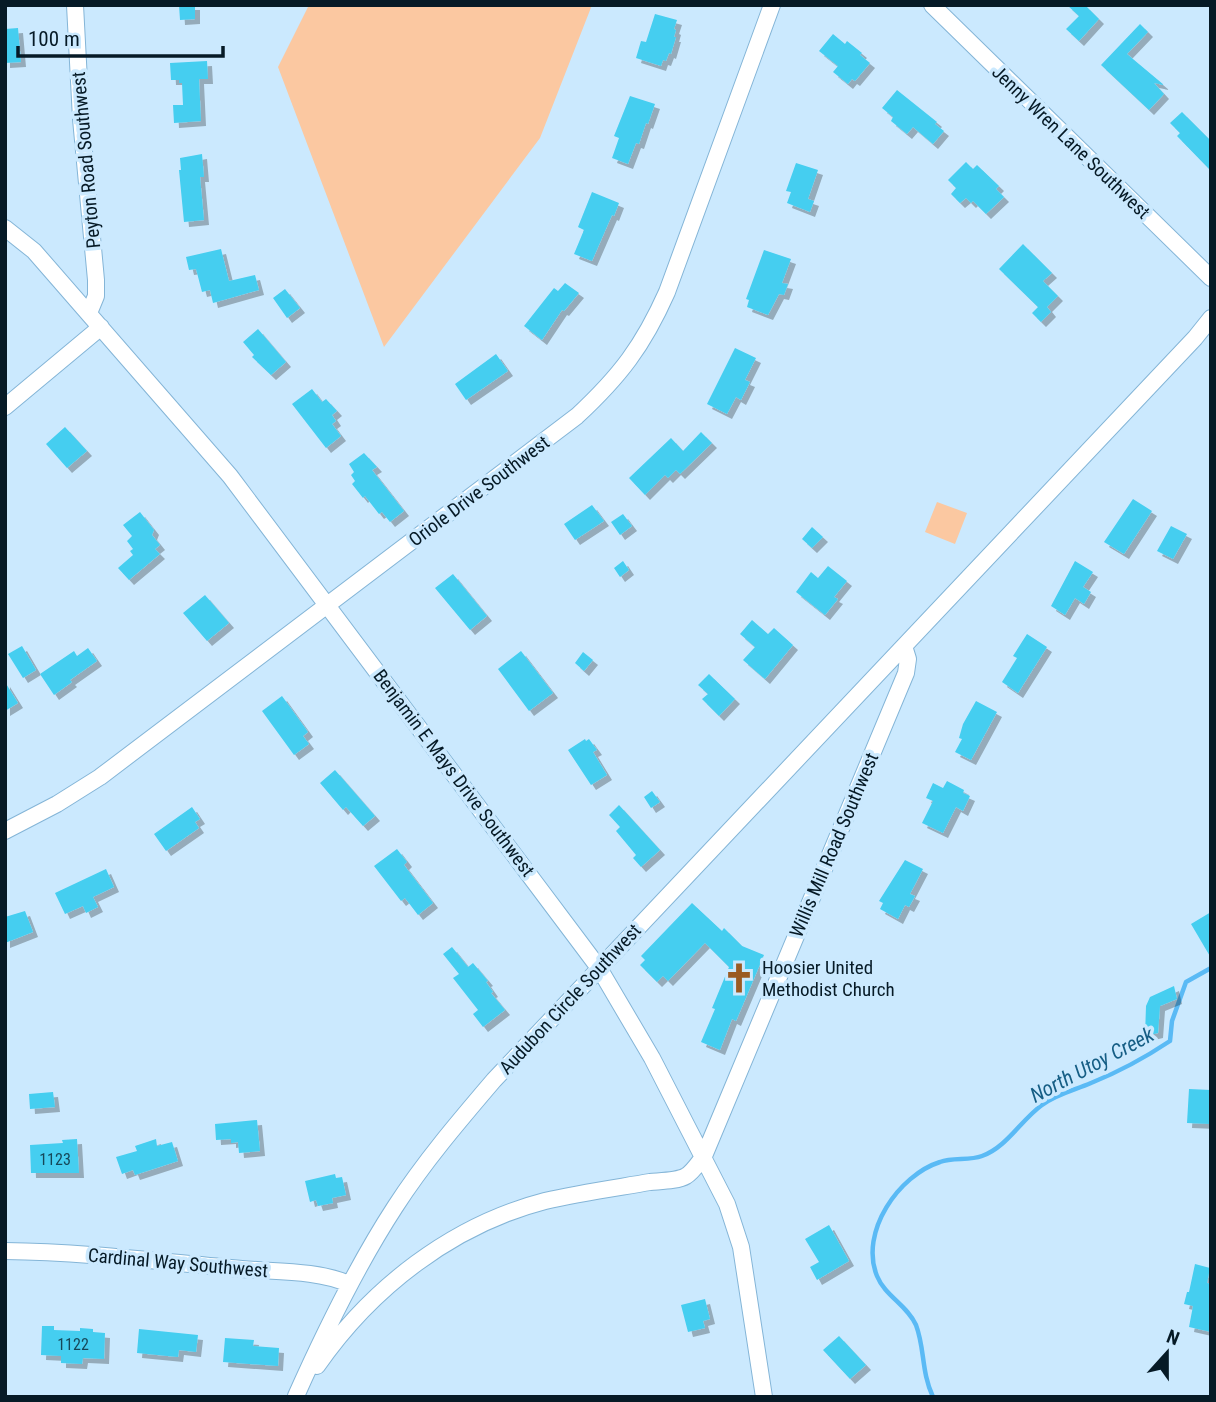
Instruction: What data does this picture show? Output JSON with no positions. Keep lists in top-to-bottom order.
{
  "streets": {
    "street": [
      "Jenny Wren Lane Southwest",
      "Peyton Road Southwest",
      "Oriole Drive Southwest",
      "Benjamin E Mays Drive Southwest",
      "Willis Mill Road Southwest",
      "Audubon Circle Southwest",
      "Cardinal Way Southwest"
    ]
  },
  "crossings": [
    ["Peyton Road Southwest", "Benjamin E Mays Drive Southwest"],
    ["Oriole Drive Southwest", "Benjamin E Mays Drive Southwest"],
    ["Benjamin E Mays Drive Southwest", "Willis Mill Road Southwest"],
    ["Benjamin E Mays Drive Southwest", "Audubon Circle Southwest"],
    ["Willis Mill Road Southwest", "Audubon Circle Southwest"],
    ["Audubon Circle Southwest", "Cardinal Way Southwest"]
  ],
  "water": ["North Utoy Creek"],
  "places": {
    "church": ["Hoosier United Methodist Church"]
  },
  "house_numbers": ["1123", "1122"],
  "scale_bar": "100 m",
  "north": "top"
}
